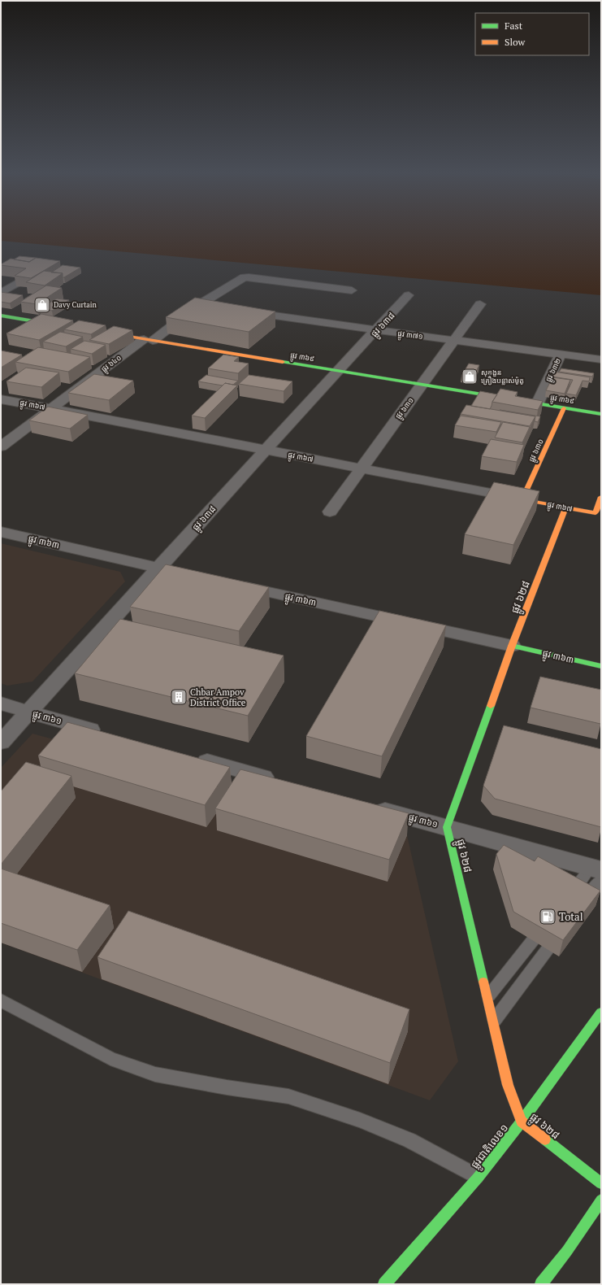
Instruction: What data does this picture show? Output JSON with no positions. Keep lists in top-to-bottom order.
{
  "streets": {
    "main road": [
      "ផ្លូវ ៣៦៩",
      "ផ្លូវ ៣៦៧",
      "ផ្លូវ ៦៣០",
      "ផ្លូវ ៣៦៣",
      "ផ្លូវ ៦២៨",
      "ផ្លូវជាតិលេខ១"
    ],
    "street": [
      "ផ្លូវ ៦៣៨",
      "ផ្លូវ ៣៧១",
      "ផ្លូវ ៦៤០",
      "ផ្លូវ ៦៣២",
      "ផ្លូវ ៦៣១",
      "ផ្លូវ ៣៦១"
    ]
  },
  "crossings": [
    ["ផ្លូវ ៦៣៨", "ផ្លូវ ៣៧១"],
    ["ផ្លូវ ៦៣៨", "ផ្លូវ ៣៦៩"],
    ["ផ្លូវ ៦៣៨", "ផ្លូវ ៣៦៧"],
    ["ផ្លូវ ៦៣៨", "ផ្លូវ ៣៦៣"],
    ["ផ្លូវ ៦៣៨", "ផ្លូវ ៣៦១"],
    ["ផ្លូវ ៣៧១", "ផ្លូវ ៦៣២"],
    ["ផ្លូវ ៣៧១", "ផ្លូវ ៦៣១"],
    ["ផ្លូវ ៣៦៩", "ផ្លូវ ៦៤០"],
    ["ផ្លូវ ៣៦៩", "ផ្លូវ ៦៣២"],
    ["ផ្លូវ ៣៦៩", "ផ្លូវ ៦៣១"],
    ["ផ្លូវ ៣៦៩", "ផ្លូវ ៦៣០"],
    ["ផ្លូវ ៦៤០", "ផ្លូវ ៣៦៧"],
    ["ផ្លូវ ៣៦៧", "ផ្លូវ ៦៣១"],
    ["ផ្លូវ ៣៦៧", "ផ្លូវ ៦៣០"],
    ["ផ្លូវ ៣៦៧", "ផ្លូវ ៦២៨"],
    ["ផ្លូវ ៣៦៣", "ផ្លូវ ៦២៨"],
    ["ផ្លូវ ៦២៨", "ផ្លូវ ៣៦១"],
    ["ផ្លូវ ៦២៨", "ផ្លូវជាតិលេខ១"]
  ],
  "places": {
    "shop": ["Davy Curtain", "សុខងួន គ្រឿងបន្លាស់ម៉ូតូ"],
    "building": ["Chbar Ampov District Office"],
    "fuel station": ["Total"]
  },
  "legend": ["Fast", "Slow"]
}
